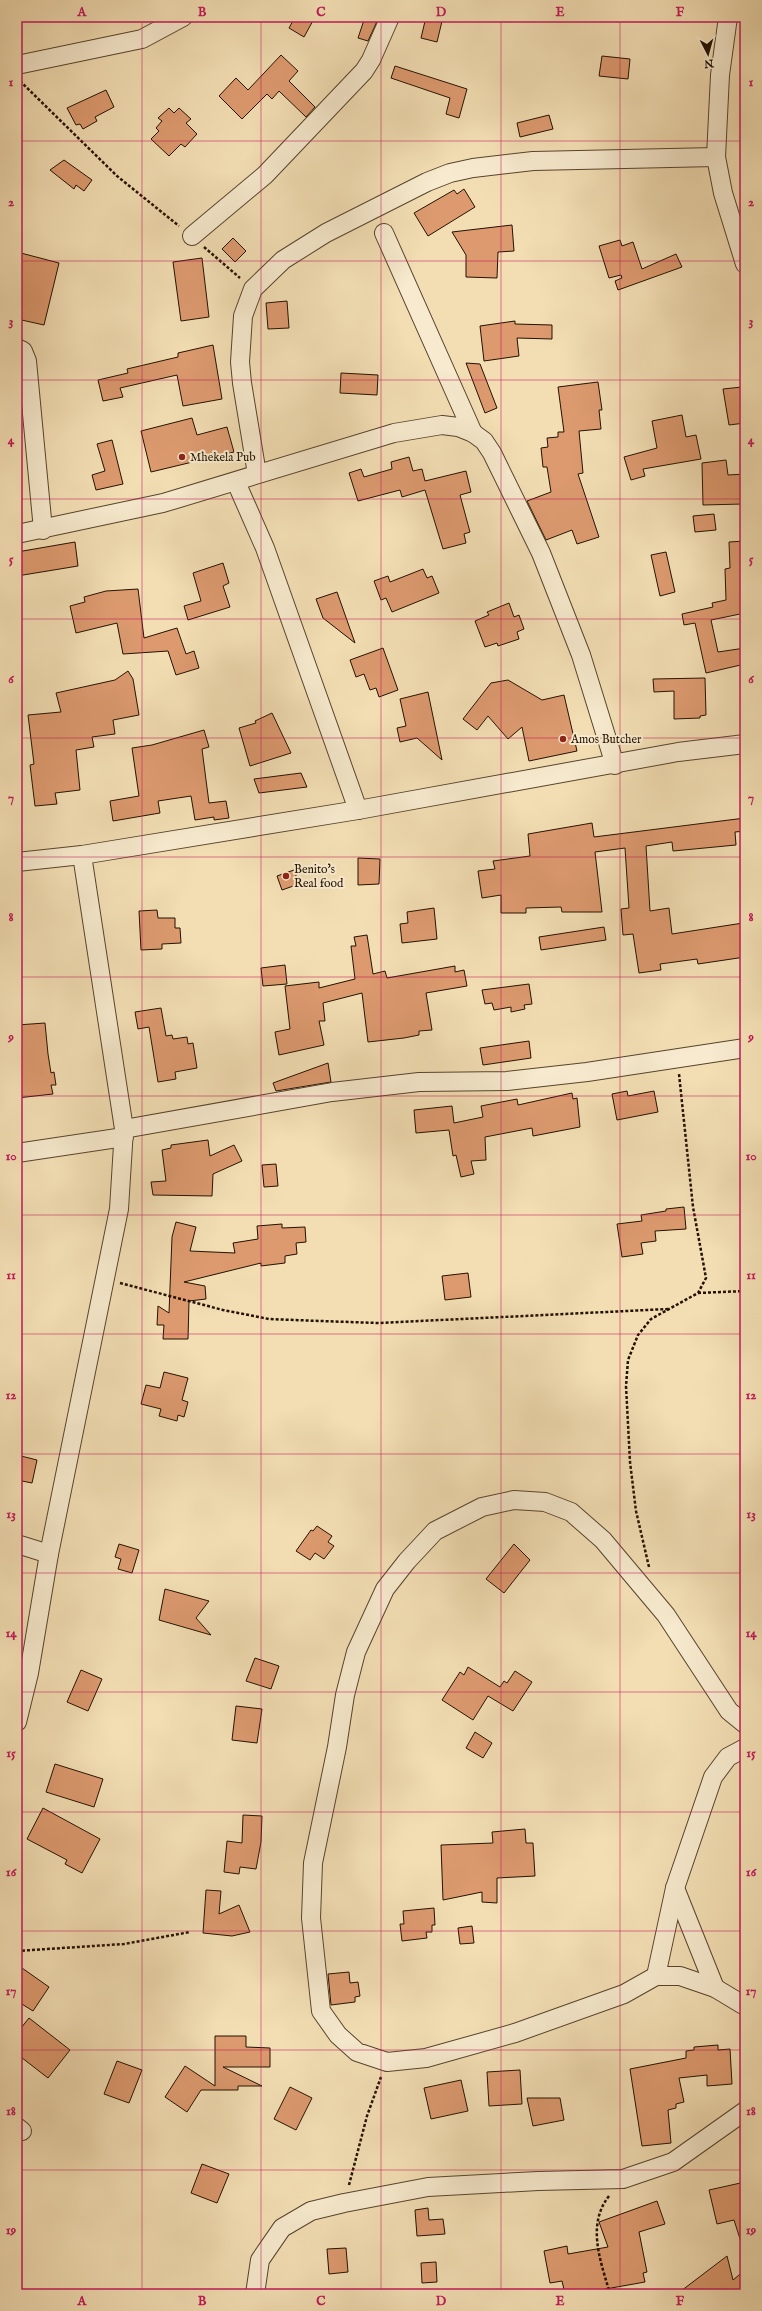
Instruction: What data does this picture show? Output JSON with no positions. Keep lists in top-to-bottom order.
{
  "places": ["Mhekela Pub", "Amos Butcher", "Benito's Real food"],
  "north": "bottom",
  "grid": {
    "columns": [
      "A",
      "B",
      "C",
      "D",
      "E",
      "F"
    ],
    "rows": [
      "1",
      "2",
      "3",
      "4",
      "5",
      "6",
      "7",
      "8",
      "9",
      "10",
      "11",
      "12",
      "13",
      "14",
      "15",
      "16",
      "17",
      "18",
      "19"
    ]
  }
}
